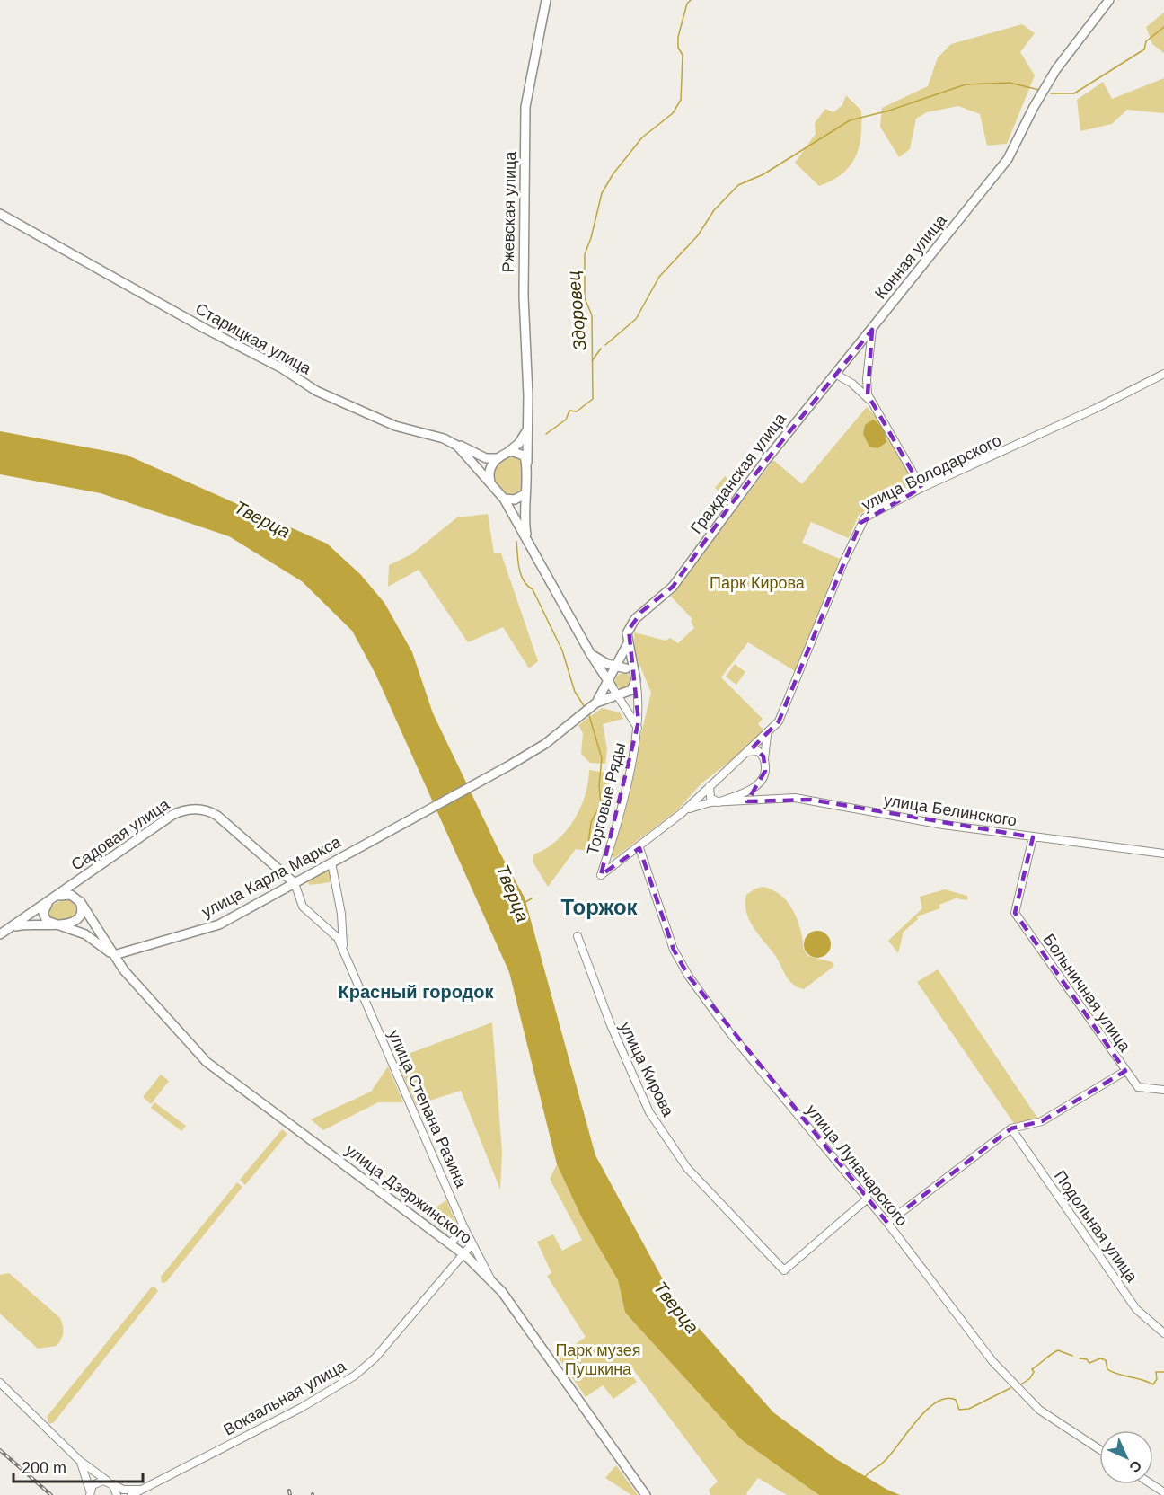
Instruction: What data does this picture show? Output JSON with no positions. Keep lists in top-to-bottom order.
{
  "streets": {
    "main road": [
      "Ржевская улица",
      "Конная улица",
      "Старицкая улица",
      "Гражданская улица",
      "Садовая улица",
      "улица Карла Маркса",
      "улица Степана Разина",
      "улица Дзержинского"
    ],
    "street": [
      "улица Володарского",
      "Торговые Ряды",
      "улица Белинского",
      "Больничная улица",
      "улица Кирова",
      "улица Луначарского",
      "Подольная улица",
      "Вокзальная улица"
    ]
  },
  "crossings": [
    ["Ржевская улица", "Старицкая улица"],
    ["Конная улица", "Гражданская улица"],
    ["улица Володарского", "улица Белинского"],
    ["Торговые Ряды", "улица Луначарского"],
    ["улица Белинского", "Больничная улица"],
    ["Садовая улица", "улица Степана Разина"],
    ["улица Карла Маркса", "улица Степана Разина"],
    ["улица Карла Маркса", "улица Дзержинского"],
    ["улица Кирова", "улица Луначарского"],
    ["улица Степана Разина", "улица Дзержинского"],
    ["улица Степана Разина", "Вокзальная улица"],
    ["улица Дзержинского", "Вокзальная улица"]
  ],
  "districts": ["Торжок", "Красный городок"],
  "water": ["Здоровец", "Тверца"],
  "parks": ["Парк Кирова", "Парк музея Пушкина"],
  "scale_bar": "200 m",
  "north": "bottom right"
}
